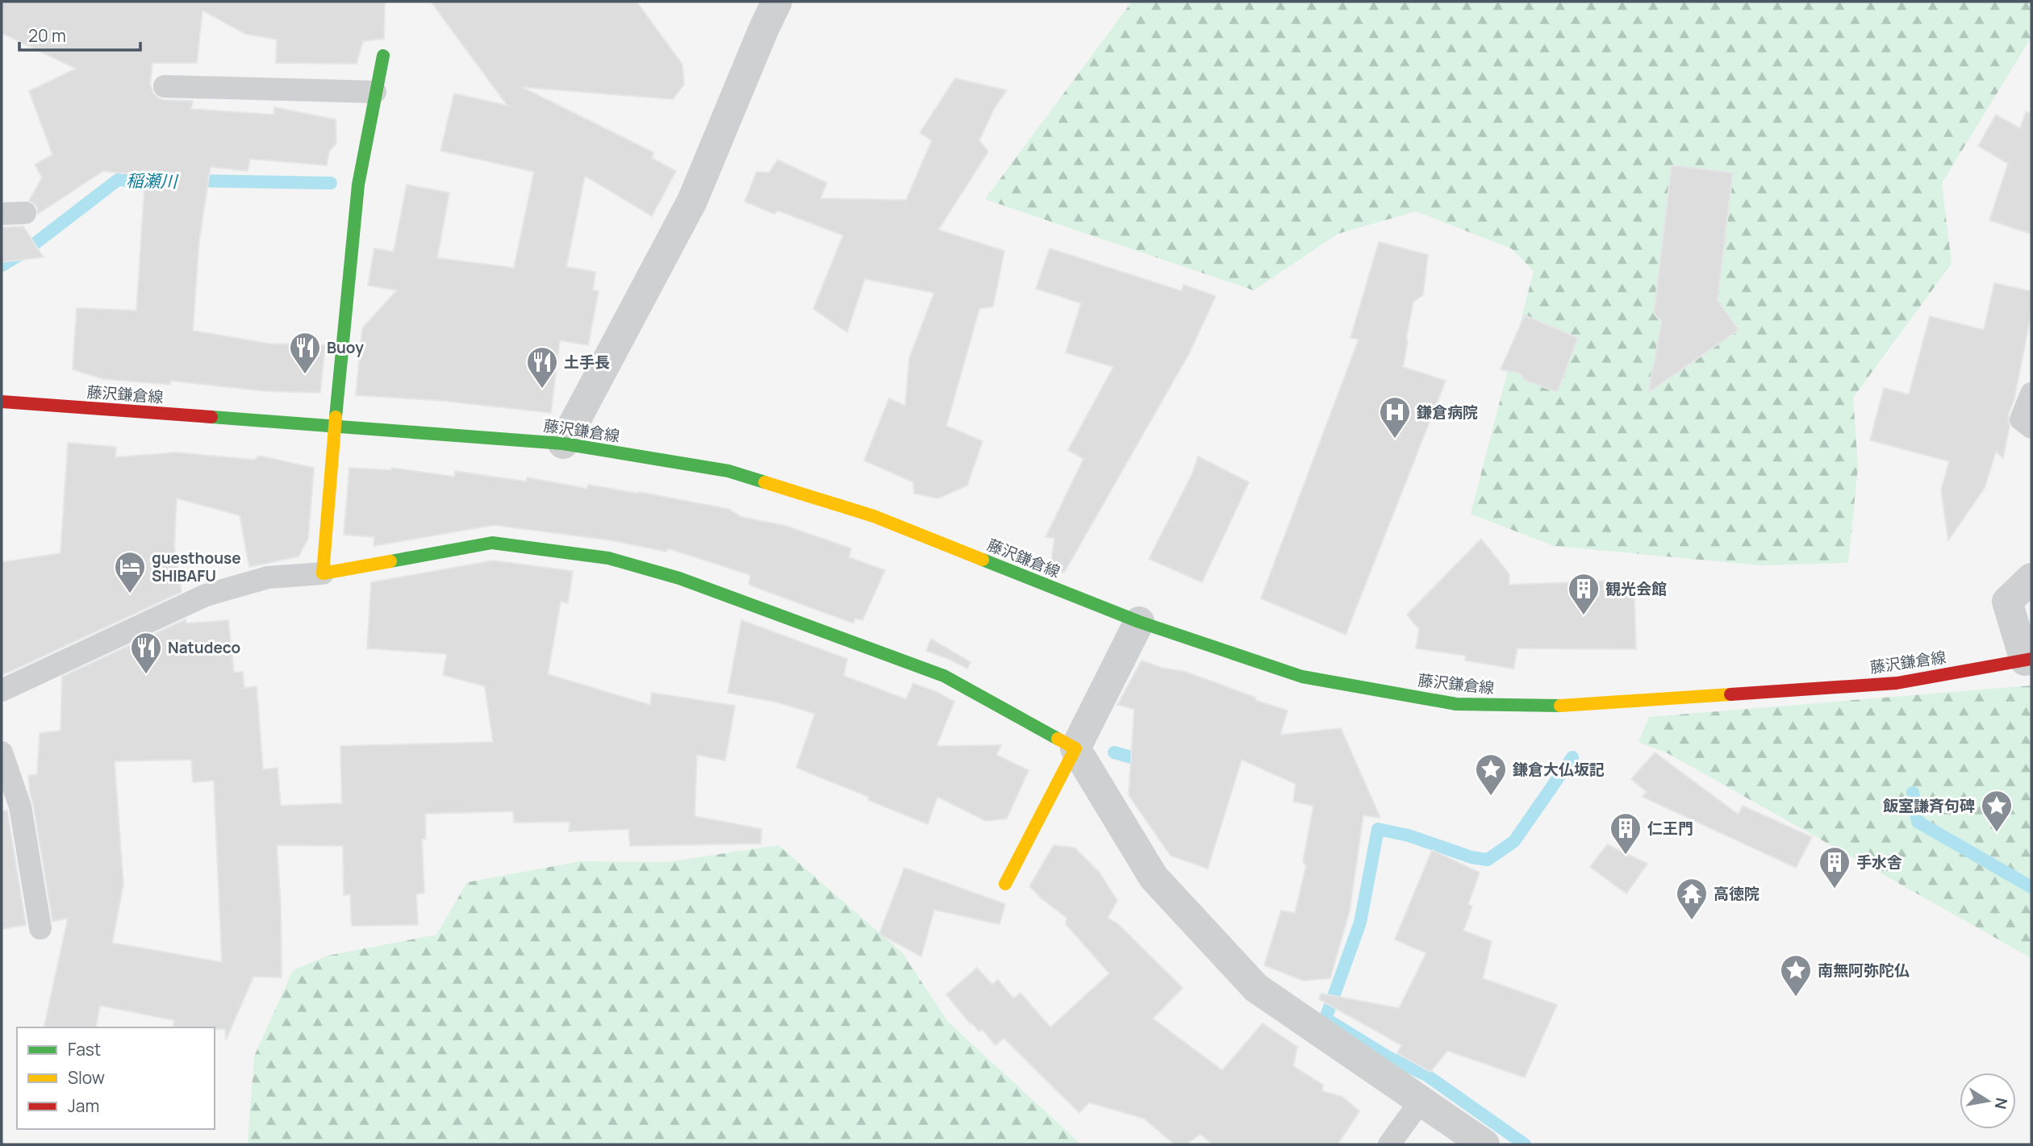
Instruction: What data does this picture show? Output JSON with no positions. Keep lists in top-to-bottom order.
{
  "streets": {
    "main road": ["藤沢鎌倉線"]
  },
  "water": ["稲瀬川"],
  "places": {
    "restaurant": ["Buoy", "土手長", "Natudeco"],
    "hospital": ["鎌倉病院"],
    "hotel": ["guesthouse SHIBAFU"],
    "building": ["観光会館", "仁王門", "手水舎"],
    "place": ["鎌倉大仏坂記", "飯室謙斉句碑", "南無阿弥陀仏"],
    "temple": ["高徳院"]
  },
  "legend": ["Fast", "Slow", "Jam"],
  "scale_bar": "20 m",
  "north": "right"
}
